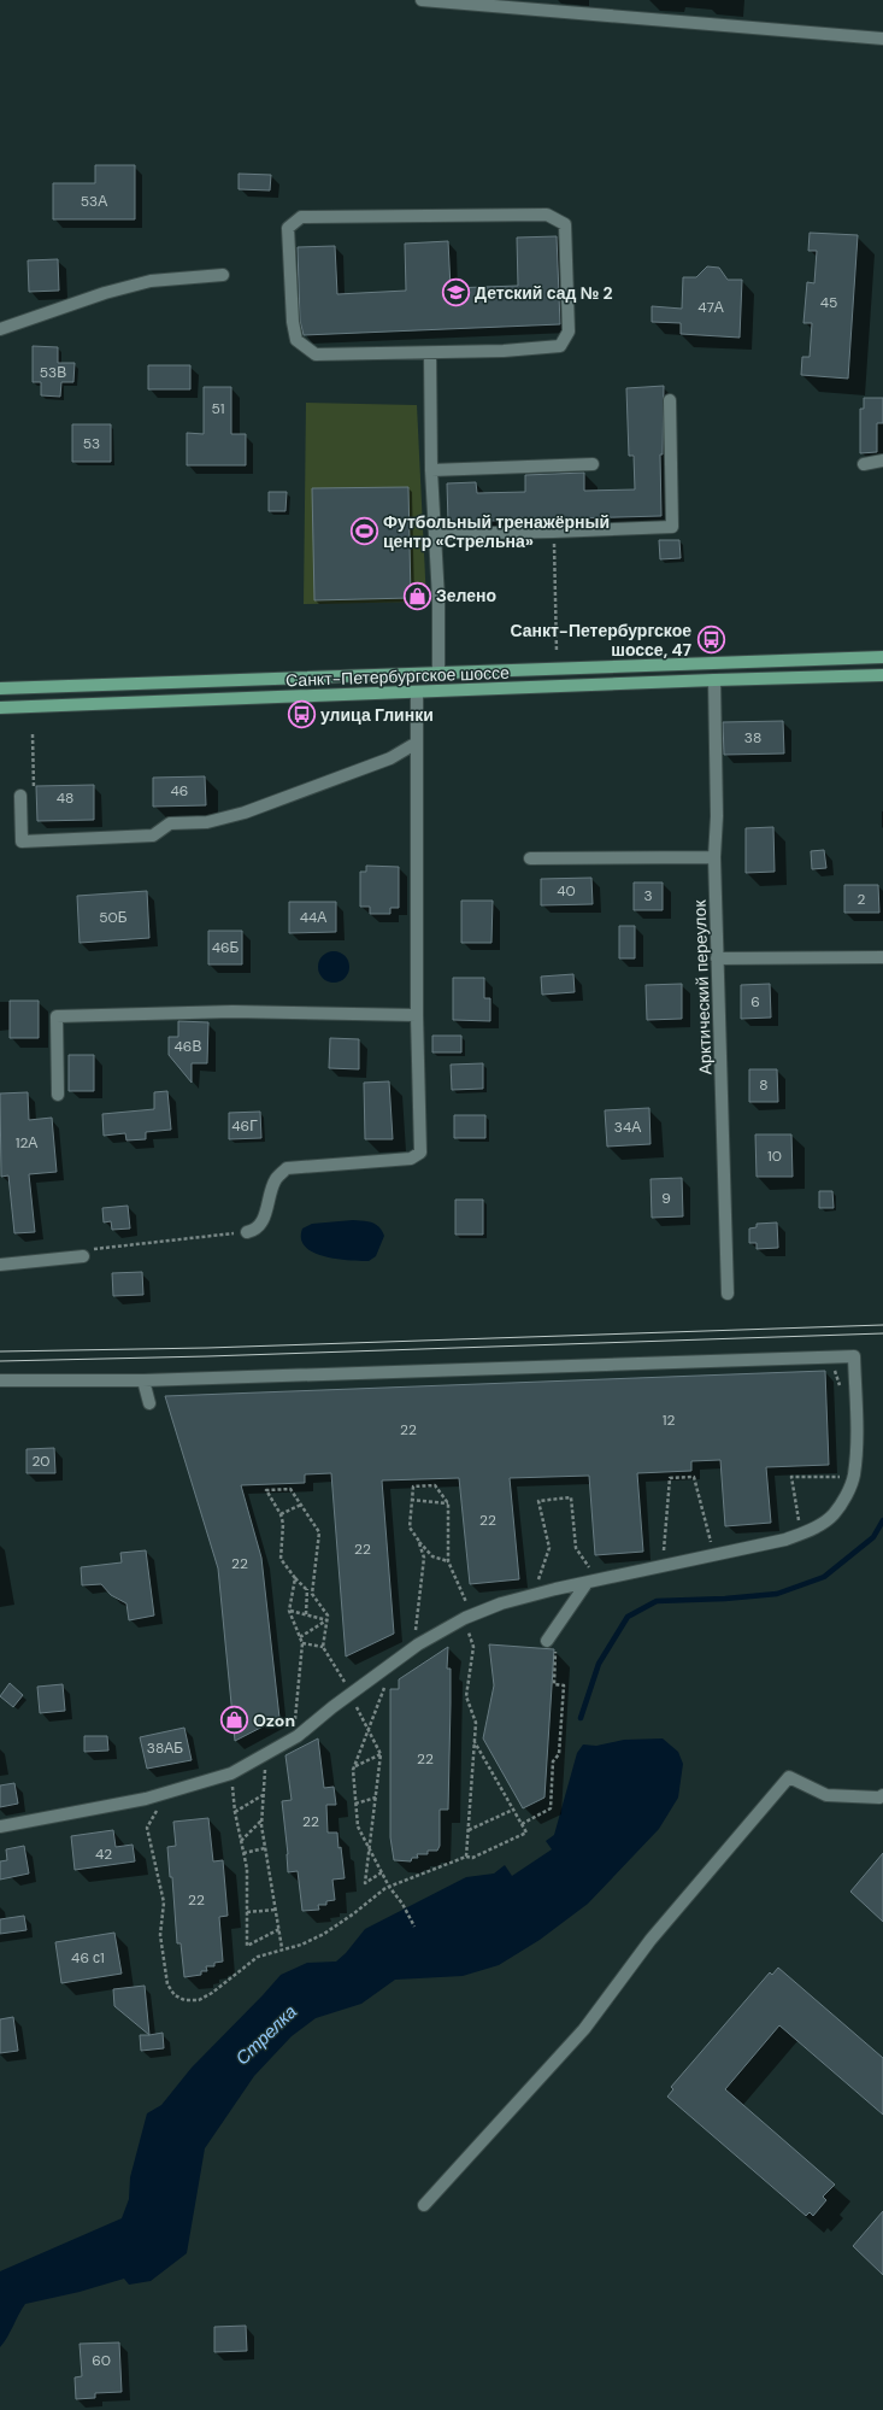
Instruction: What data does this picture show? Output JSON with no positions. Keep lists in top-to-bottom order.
{
  "streets": {
    "main road": ["Санкт-Петербургское шоссе"],
    "street": ["Арктический переулок"]
  },
  "crossings": [
    ["Санкт-Петербургское шоссе", "Арктический переулок"]
  ],
  "water": ["Стрелка"],
  "places": {
    "school or university": ["Детский сад № 2"],
    "sports": ["Футбольный тренажёрный центр «Стрельна»"],
    "shop": ["Зелено", "Ozon"],
    "bus stop": ["Санкт-Петербургское шоссе, 47", "улица Глинки"]
  },
  "house_numbers": [
    "53А",
    "45",
    "47А",
    "53В",
    "51",
    "53",
    "38",
    "46",
    "48",
    "40",
    "3",
    "2",
    "50Б",
    "44А",
    "46Б",
    "6",
    "46В",
    "8",
    "46Г",
    "34А",
    "12А",
    "10",
    "9",
    "12",
    "22",
    "20",
    "22",
    "22",
    "22",
    "38АБ",
    "22",
    "22",
    "42",
    "22",
    "46 с1",
    "60"
  ]
}
